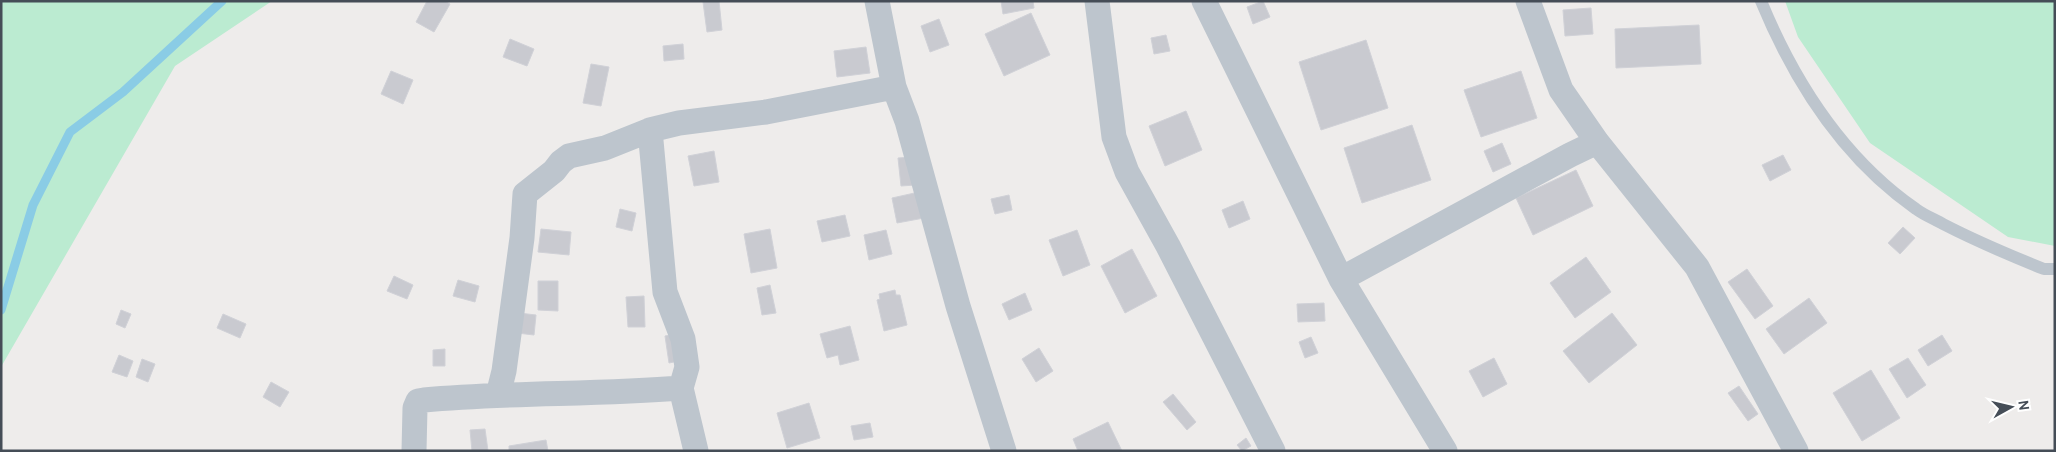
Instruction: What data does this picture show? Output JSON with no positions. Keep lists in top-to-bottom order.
{
  "north": "right"
}
